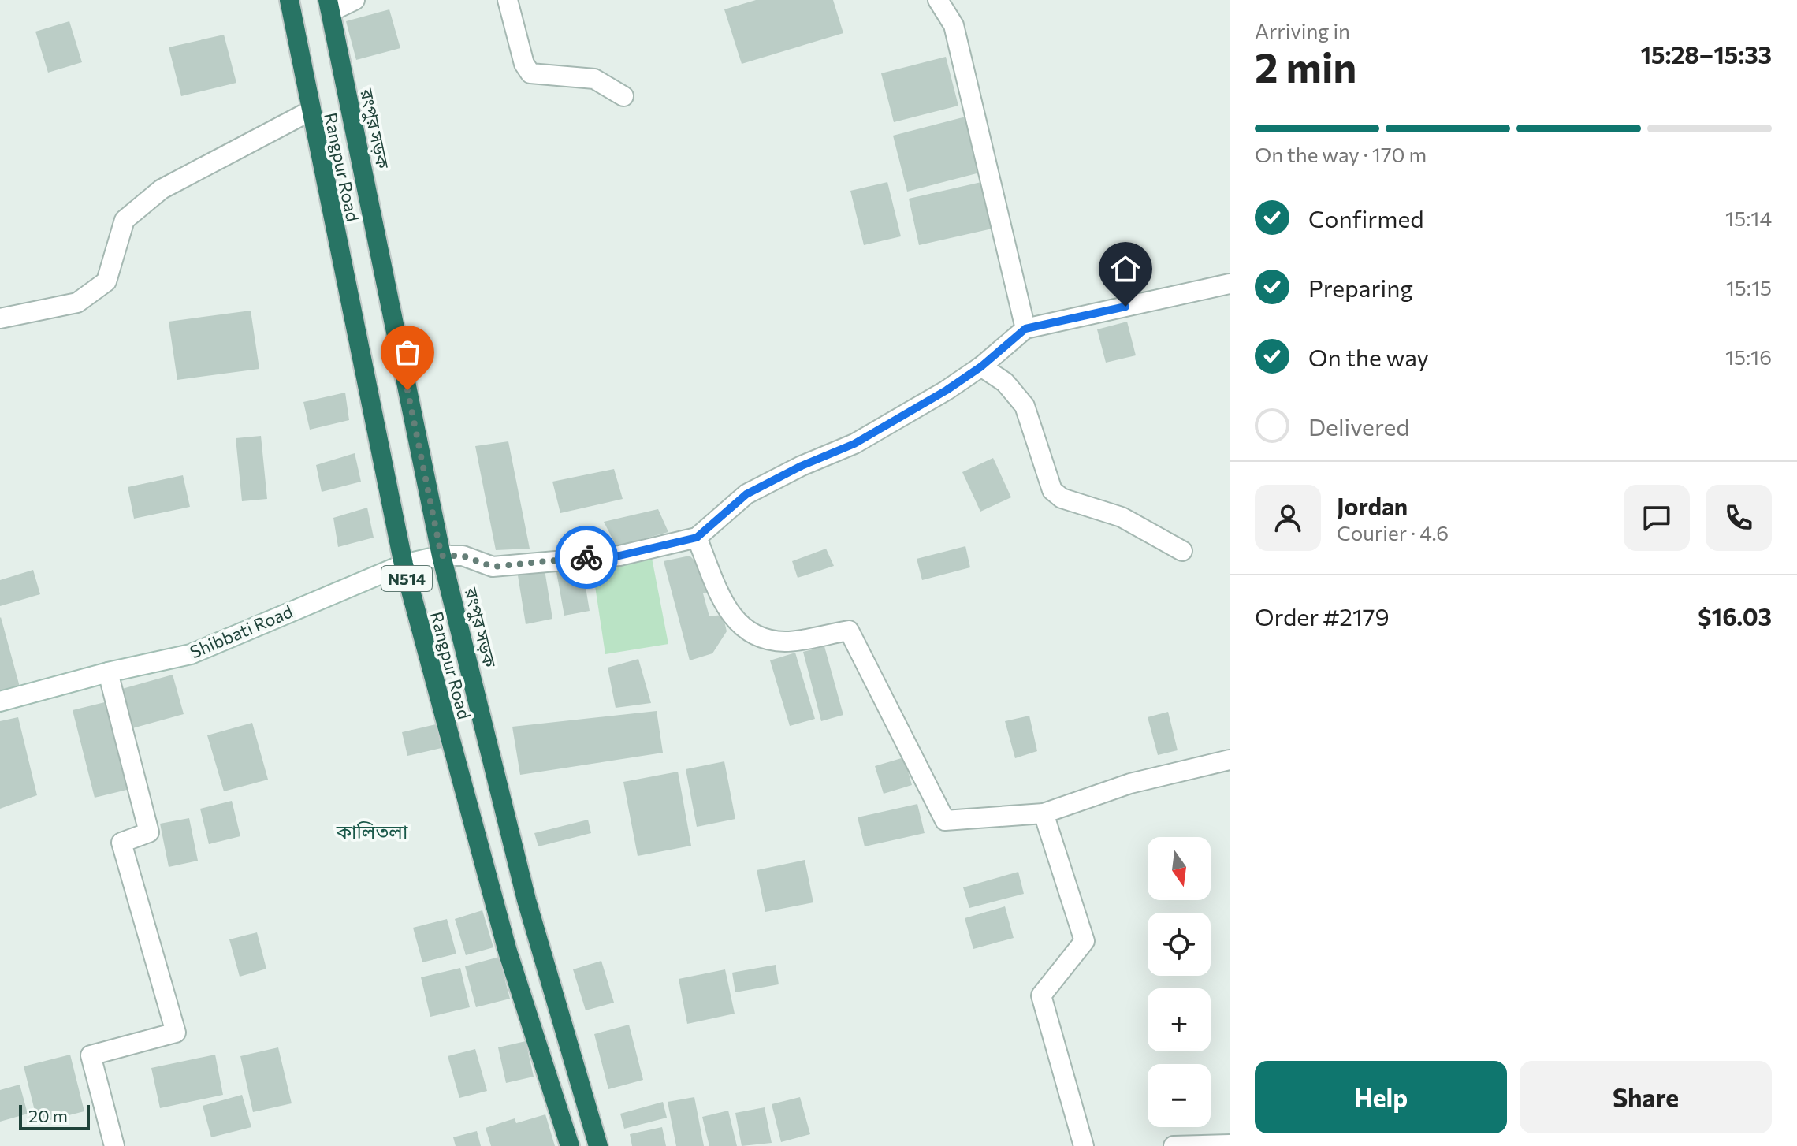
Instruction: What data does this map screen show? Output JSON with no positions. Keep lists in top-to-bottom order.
{
  "streets": {
    "highway": ["রংপুর সড়ক", "Rangpur Road", "N514"],
    "street": ["Shibbati Road"]
  },
  "crossings": [
    ["রংপুর সড়ক", "Shibbati Road"],
    ["Rangpur Road", "Shibbati Road"]
  ],
  "districts": ["কালিতলা"],
  "scale_bar": "20 m",
  "north": "bottom",
  "page": {
    "heading": ["2 min", "Arriving in", "15:28–15:33"],
    "panel": [
      "Jordan",
      "Courier · 4.6",
      "Order #2179",
      "$16.03"
    ],
    "bar": "On the way · 170 m",
    "list": [
      ["Confirmed", "15:14"],
      ["Preparing", "15:15"],
      ["On the way", "15:16"],
      "Delivered"
    ],
    "map_buttons": ["+", "−"],
    "buttons": ["Help", "Share"],
    "scale": "20 m"
  }
}
